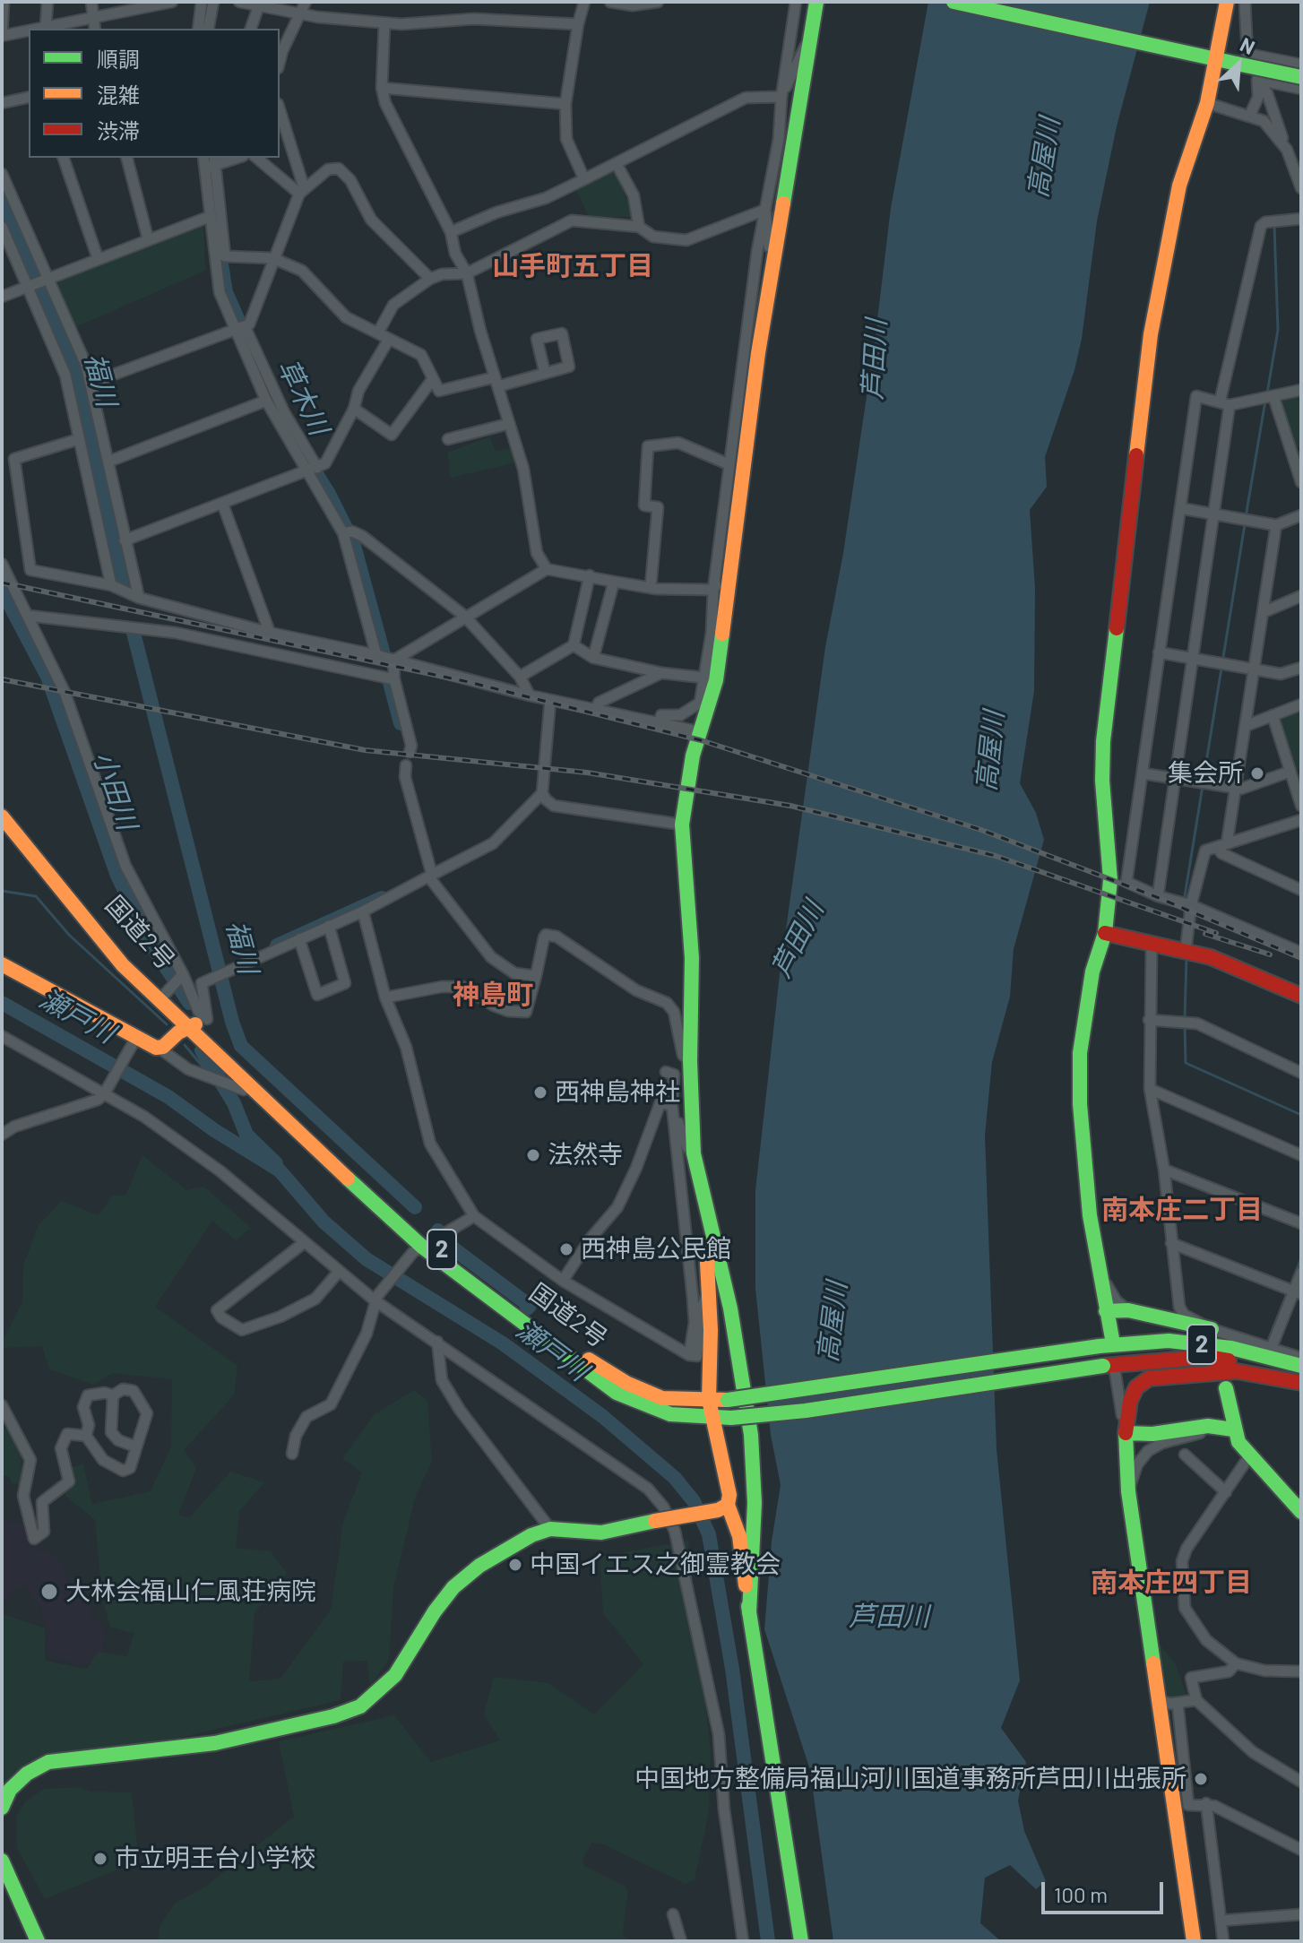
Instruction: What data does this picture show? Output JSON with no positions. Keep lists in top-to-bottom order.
{
  "streets": {
    "main road": ["国道2号", "2"]
  },
  "districts": [
    "山手町五丁目",
    "神島町",
    "南本庄二丁目",
    "南本庄四丁目"
  ],
  "water": [
    "高屋川",
    "芦田川",
    "福川",
    "草木川",
    "小田川",
    "瀬戸川"
  ],
  "places": [
    "集会所",
    "西神島神社",
    "法然寺",
    "西神島公民館",
    "中国イエス之御霊教会",
    "大林会福山仁風荘病院",
    "中国地方整備局福山河川国道事務所芦田川出張所",
    "市立明王台小学校"
  ],
  "legend": ["順調", "混雑", "渋滞"],
  "scale_bar": "100 m",
  "north": "top right"
}
